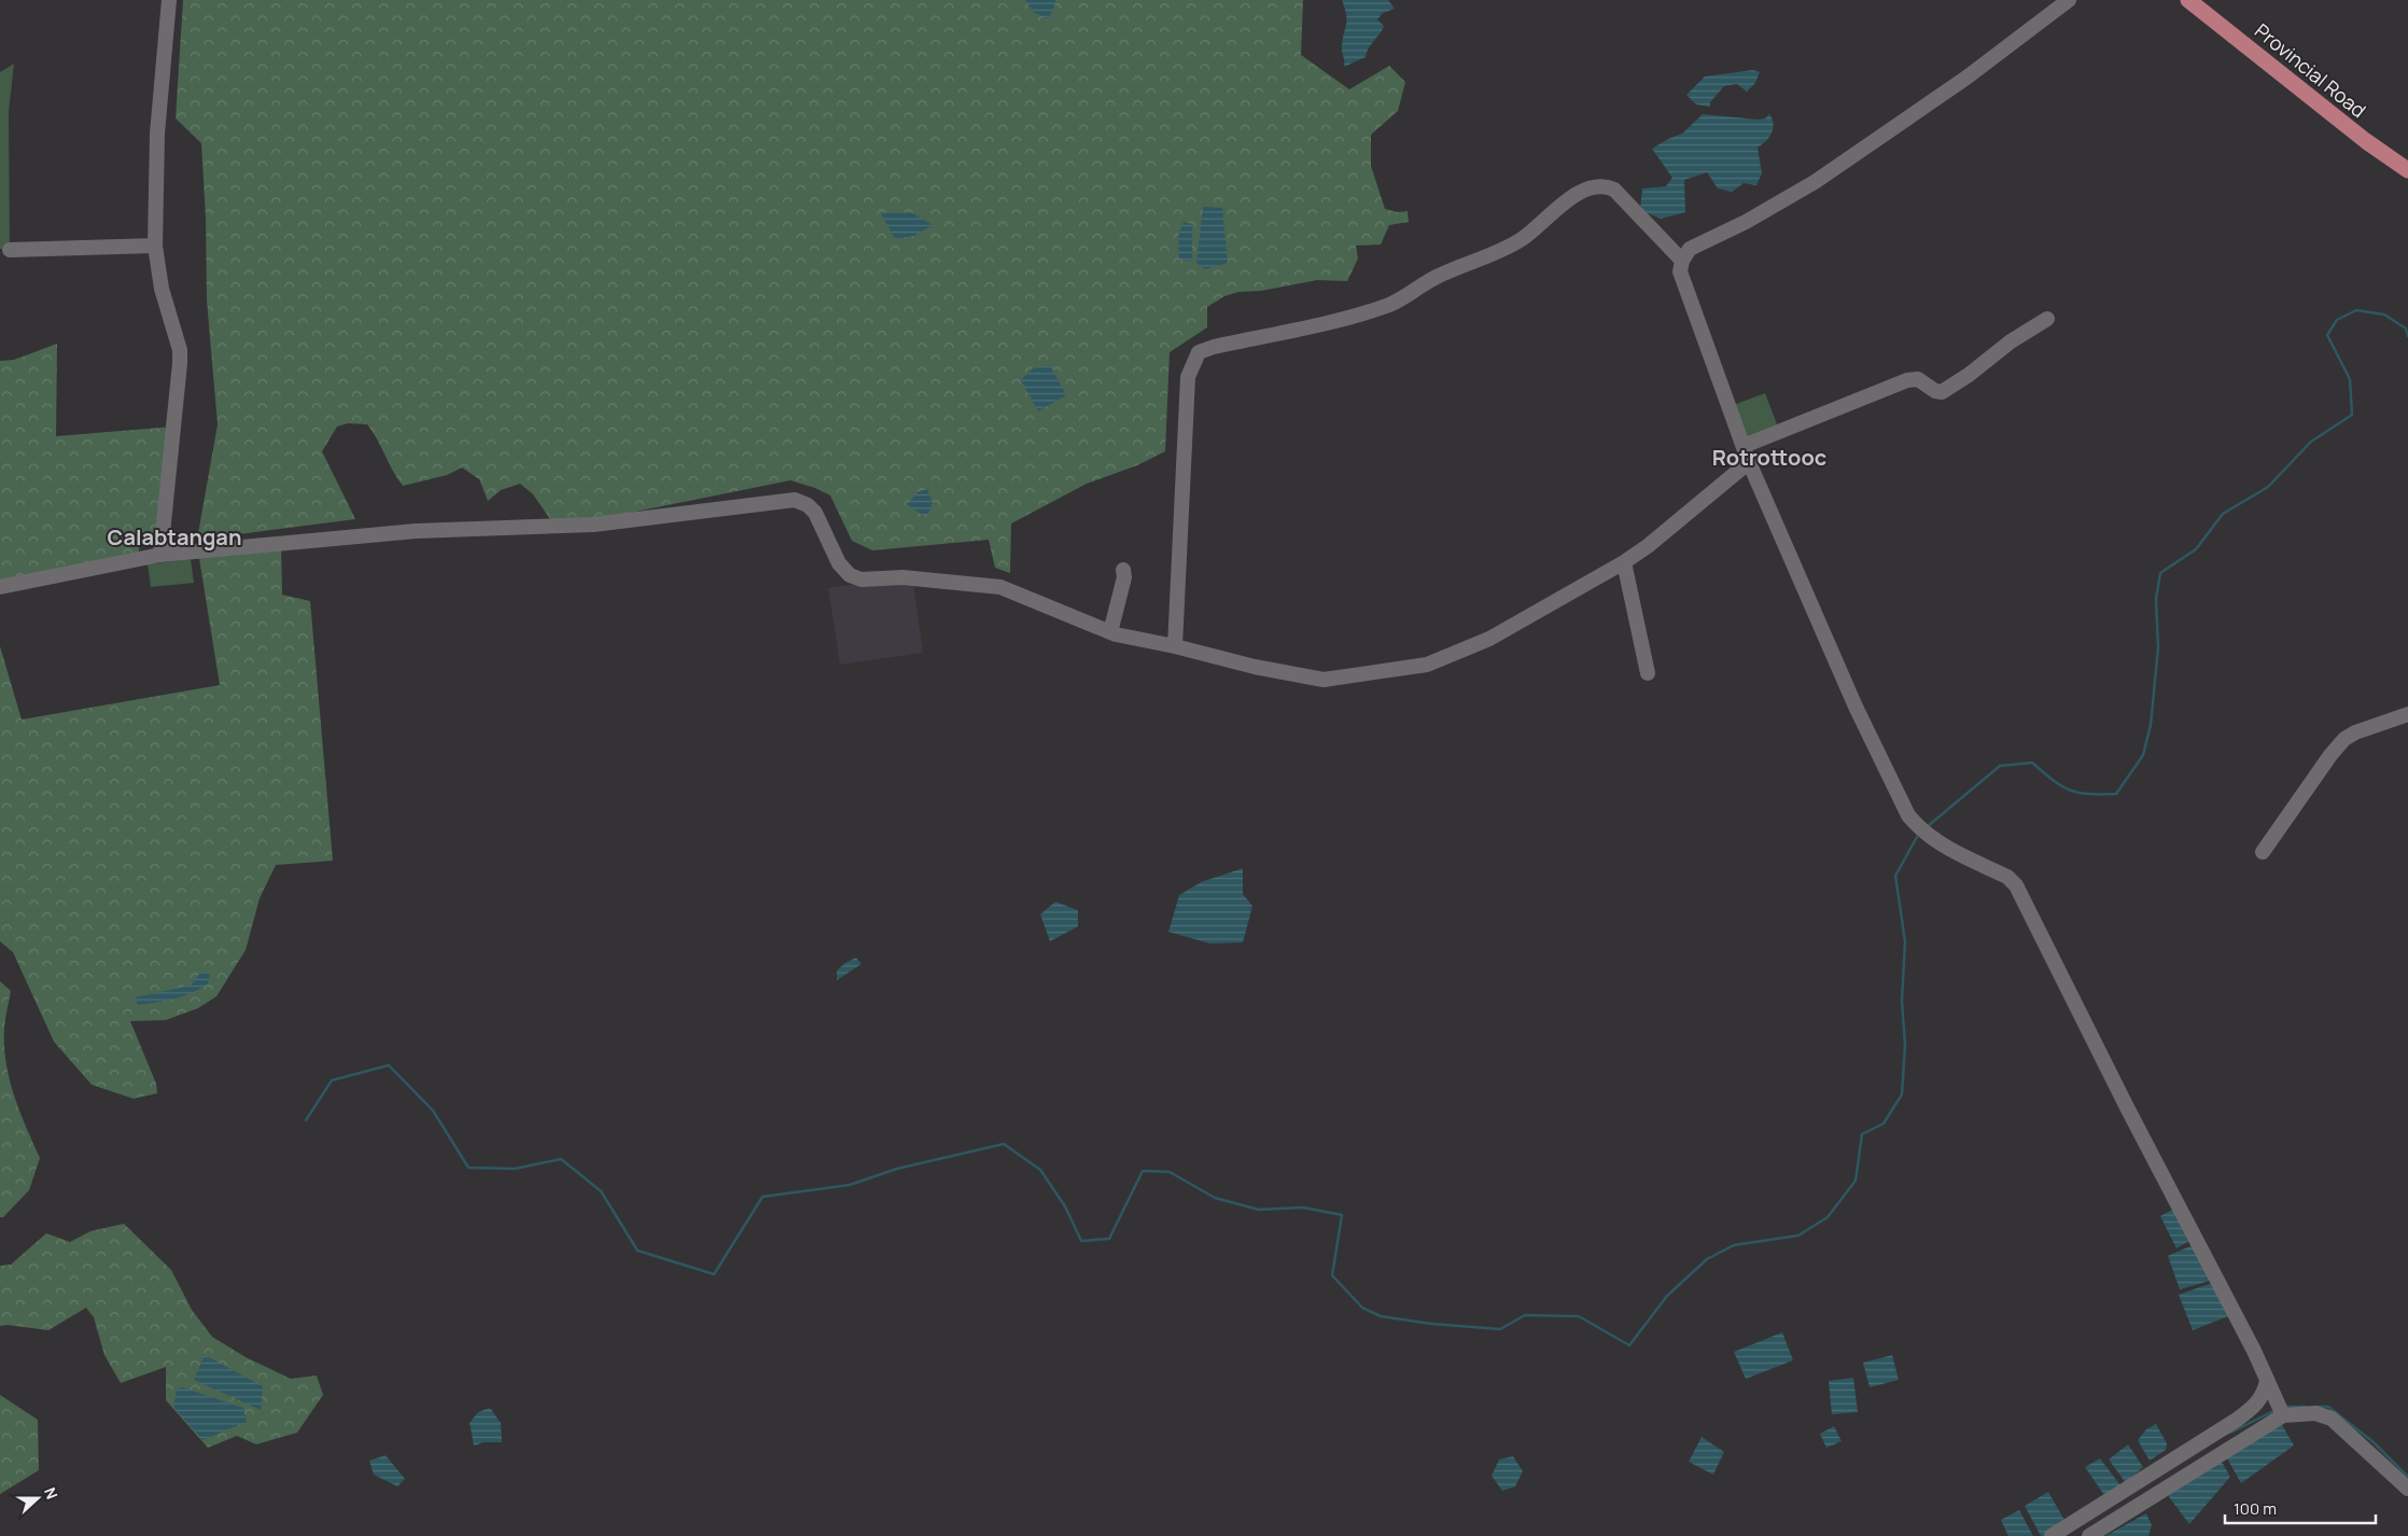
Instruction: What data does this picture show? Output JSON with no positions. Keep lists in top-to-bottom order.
{
  "streets": {
    "main road": ["Provincial Road"]
  },
  "districts": ["Rotrottooc", "Calabtangan"],
  "scale_bar": "100 m",
  "north": "right"
}
